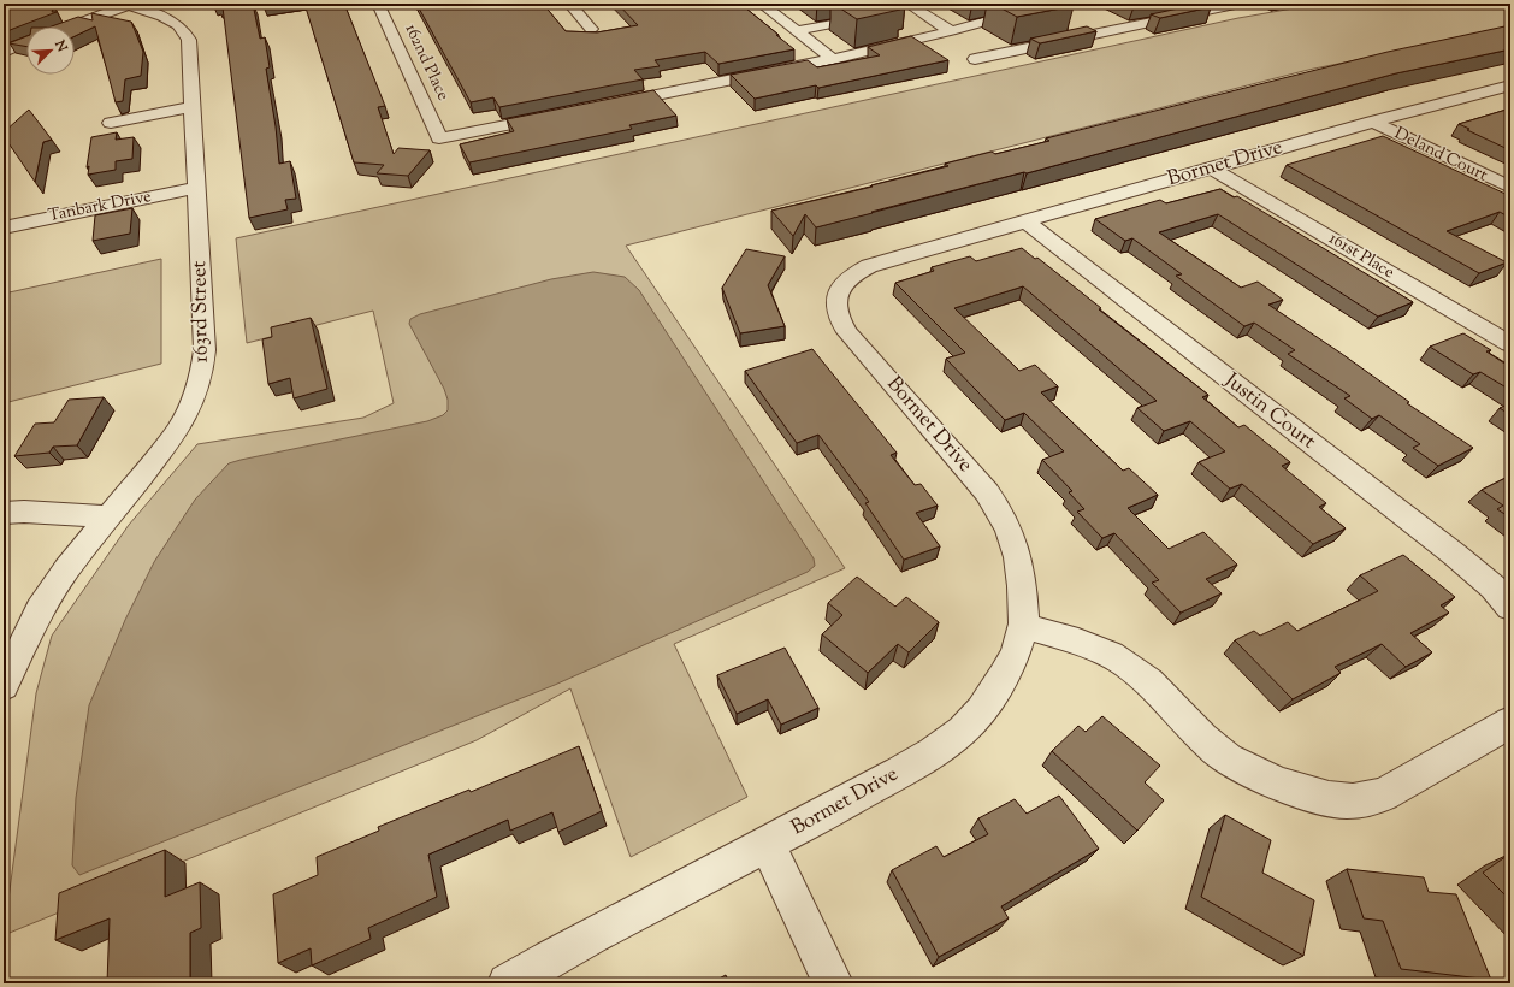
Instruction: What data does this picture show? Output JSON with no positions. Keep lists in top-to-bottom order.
{
  "streets": {
    "street": [
      "162nd Place",
      "Deland Court",
      "Bormet Drive",
      "Tanbark Drive",
      "161st Place",
      "163rd Street",
      "Justin Court"
    ]
  },
  "crossings": [
    ["Deland Court", "Bormet Drive"],
    ["Bormet Drive", "161st Place"],
    ["Bormet Drive", "Justin Court"],
    ["Tanbark Drive", "163rd Street"]
  ],
  "north": "top right"
}
